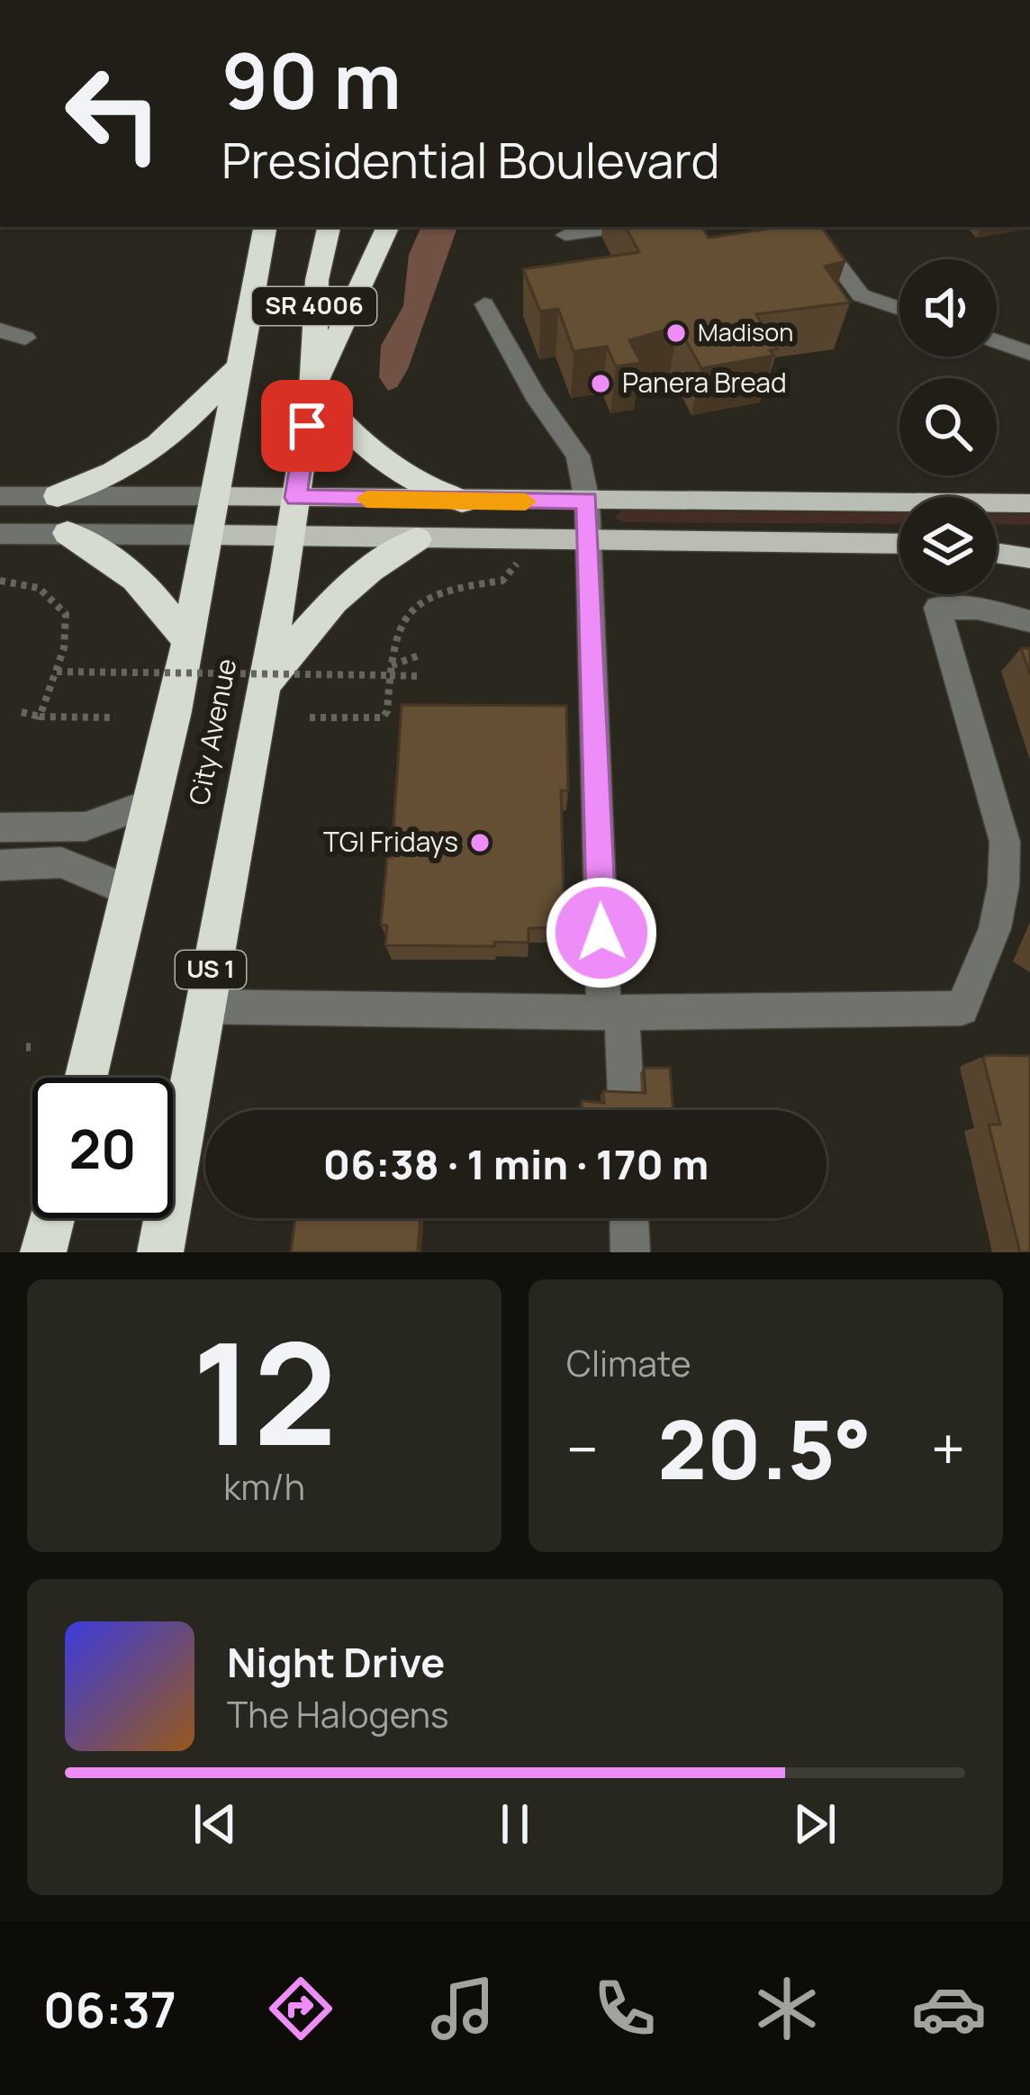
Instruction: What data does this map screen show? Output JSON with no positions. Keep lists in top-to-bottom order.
{
  "streets": {
    "highway": ["SR 4006", "City Avenue", "US 1"]
  },
  "crossings": [
    ["City Avenue", "US 1"]
  ],
  "places": ["Madison", "Panera Bread", "TGI Fridays"],
  "page": {
    "turn": ["90 m", "Presidential Boulevard"],
    "limit": "20",
    "trip": "06:38 · 1 min · 170 m",
    "tile": [
      ["12", "km/h"],
      "Climate"
    ],
    "heat": ["−", "20.5°", "+"],
    "song": ["Night Drive", "The Halogens"],
    "tabs": "06:37"
  }
}
